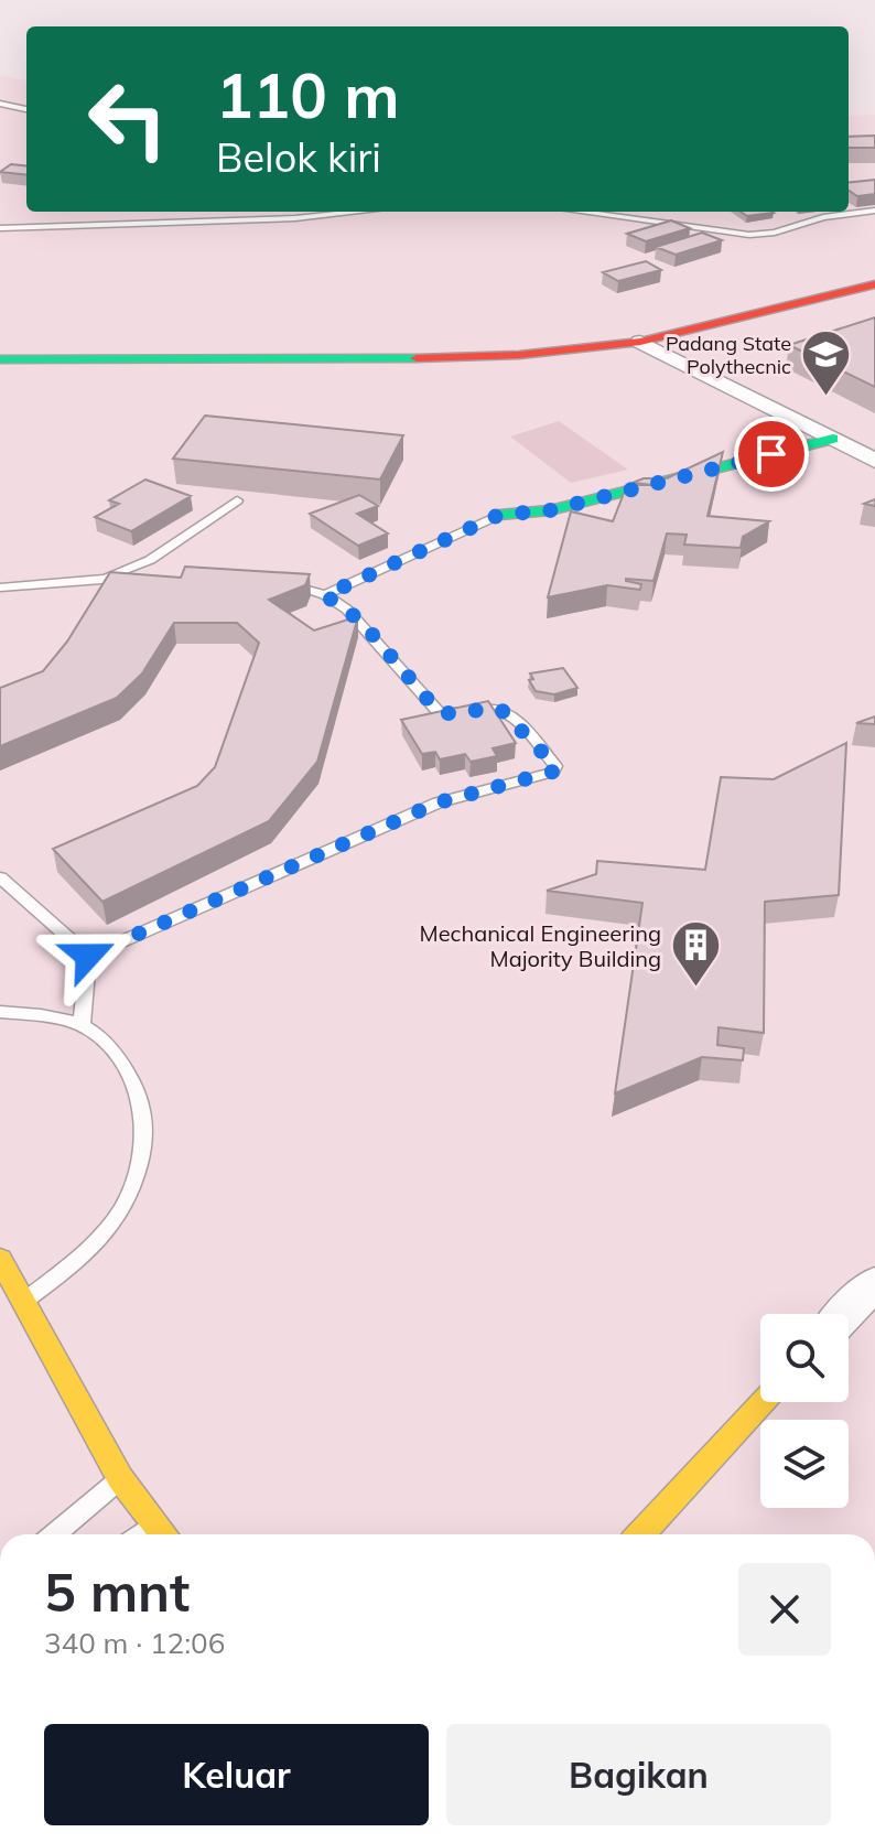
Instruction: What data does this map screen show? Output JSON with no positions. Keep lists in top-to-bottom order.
{
  "places": {
    "school or university": ["Padang State Polythecnic"],
    "building": ["Mechanical Engineering Majority Building"]
  },
  "page": {
    "turn": ["110 m", "Belok kiri"],
    "heading": ["5 mnt", "340 m · 12:06"],
    "buttons": ["Keluar", "Bagikan"]
  }
}
